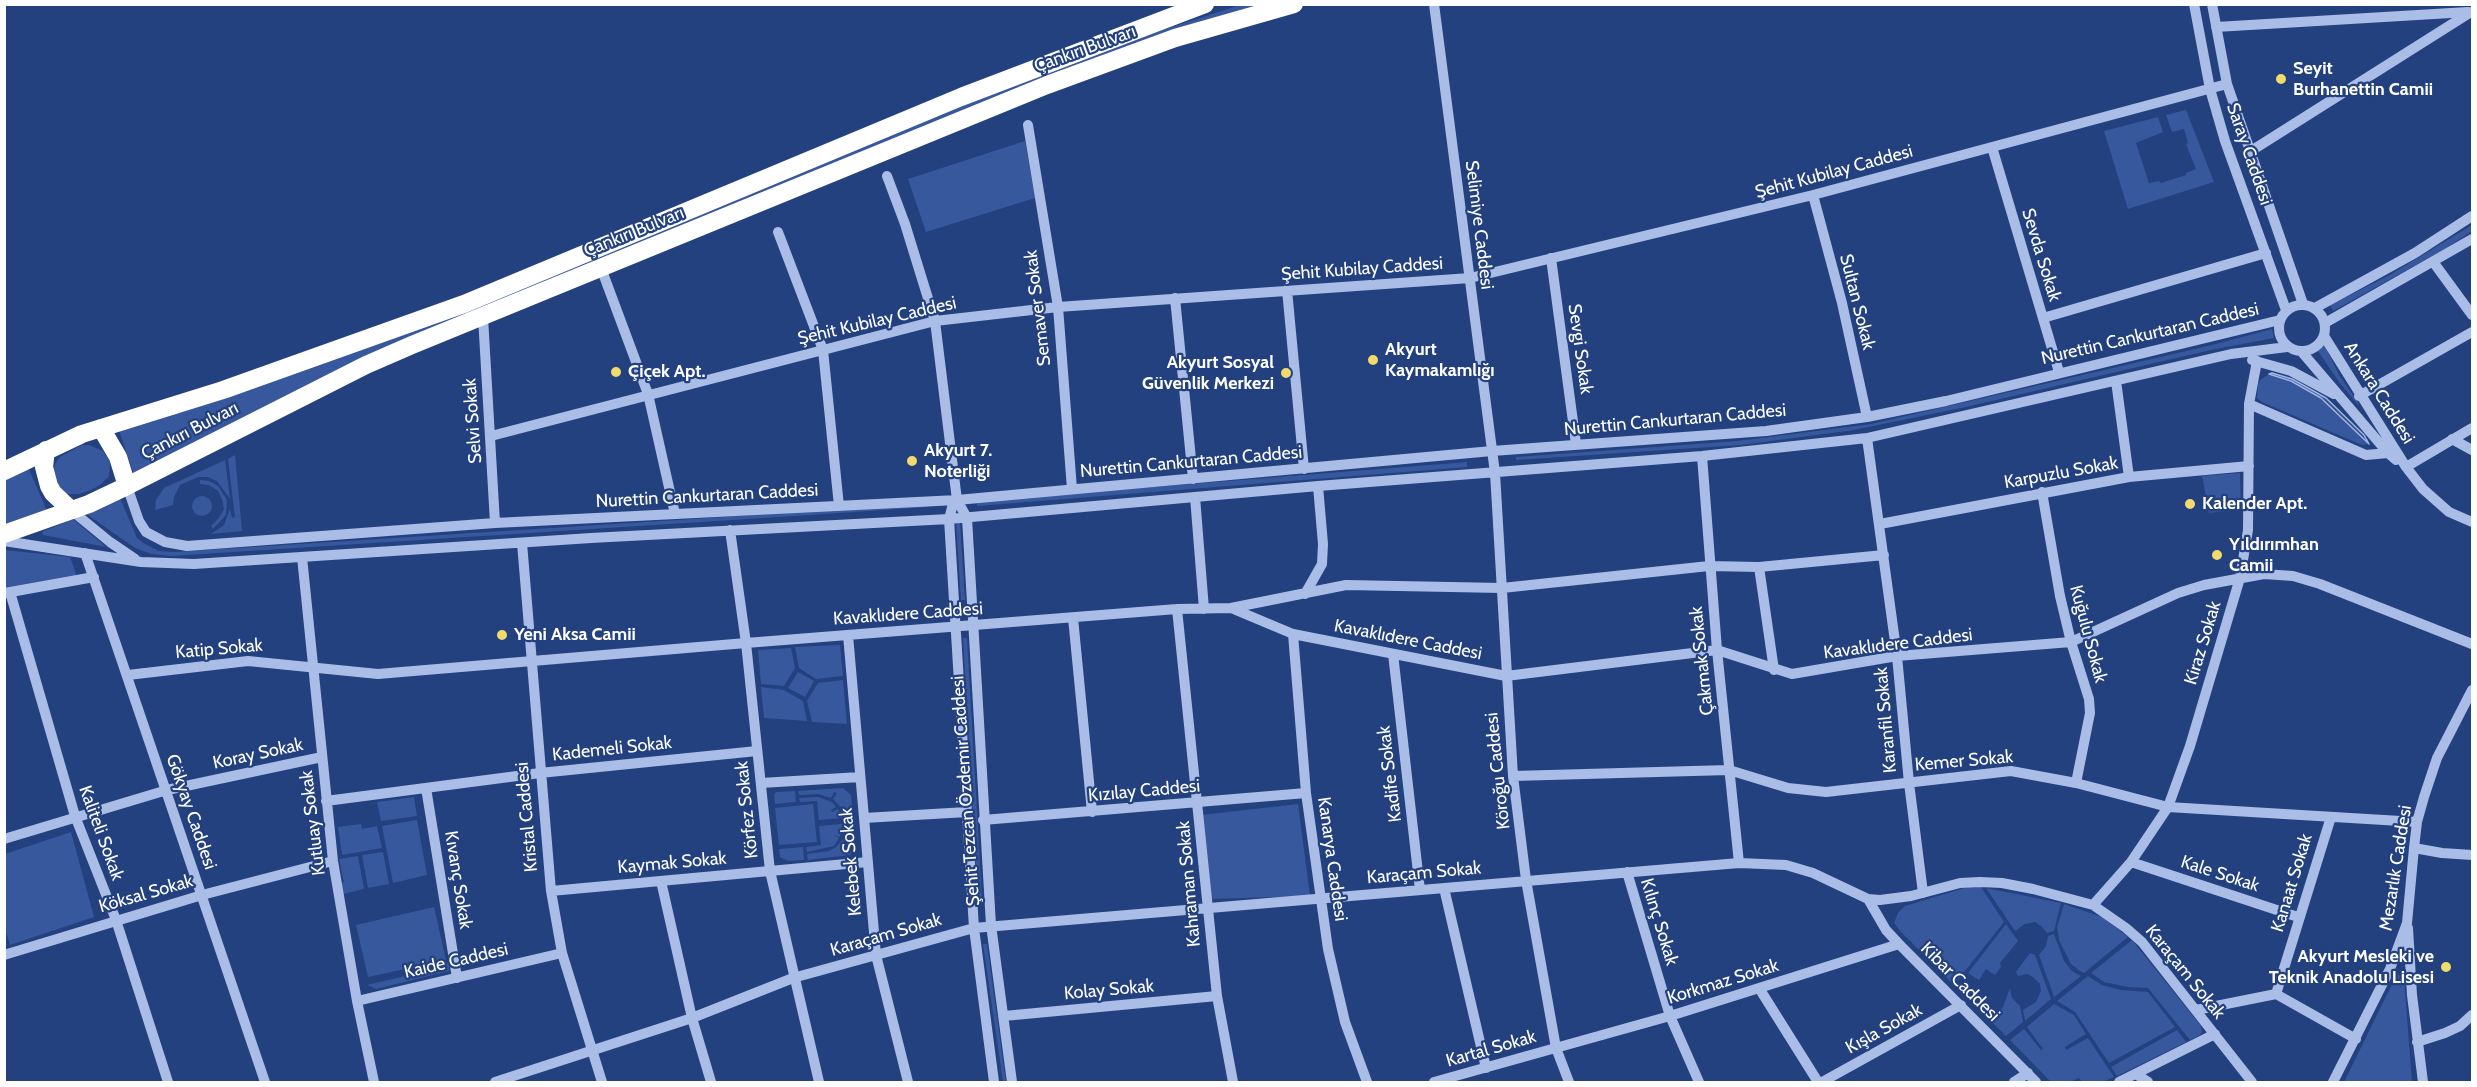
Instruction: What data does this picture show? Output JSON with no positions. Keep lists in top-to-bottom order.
{
  "streets": {
    "highway": ["Çankırı Bulvarı"],
    "street": [
      "Saray Caddesi",
      "Şehit Kubilay Caddesi",
      "Selimiye Caddesi",
      "Sevda Sokak",
      "Sultan Sokak",
      "Semaver Sokak",
      "Nurettin Cankurtaran Caddesi",
      "Sevgi Sokak",
      "Ankara Caddesi",
      "Selvi Sokak",
      "Karpuzlu Sokak",
      "Kavaklıdere Caddesi",
      "Kuğulu Sokak",
      "Kiraz Sokak",
      "Katip Sokak",
      "Çakmak Sokak",
      "Karanfil Sokak",
      "Kademeli Sokak",
      "Koray Sokak",
      "Kemer Sokak",
      "Köroğu Caddesi",
      "Kadife Sokak",
      "Şehit Tezcan Özdemir Caddesi",
      "Kızılay Caddesi",
      "Körfez Sokak",
      "Gökyay Caddesi",
      "Kristal Caddesi",
      "Kutluay Sokak",
      "Kaliteli Sokak",
      "Kanarya Caddesi",
      "Kelebek Sokak",
      "Kaymak Sokak",
      "Mezarlık Caddesi",
      "Karaçam Sokak",
      "Kale Sokak",
      "Kıvanç Sokak",
      "Kanaat Sokak",
      "Kahraman Sokak",
      "Köksal Sokak",
      "Kılınç Sokak",
      "Kaide Caddesi",
      "Korkmaz Sokak",
      "Kibar Caddesi",
      "Kolay Sokak",
      "Kışla Sokak",
      "Kartal Sokak"
    ]
  },
  "crossings": [
    ["Çankırı Bulvarı", "Nurettin Cankurtaran Caddesi"],
    ["Çankırı Bulvarı", "Selvi Sokak"],
    ["Saray Caddesi", "Şehit Kubilay Caddesi"],
    ["Saray Caddesi", "Nurettin Cankurtaran Caddesi"],
    ["Saray Caddesi", "Ankara Caddesi"],
    ["Şehit Kubilay Caddesi", "Selimiye Caddesi"],
    ["Şehit Kubilay Caddesi", "Sevda Sokak"],
    ["Şehit Kubilay Caddesi", "Sultan Sokak"],
    ["Şehit Kubilay Caddesi", "Semaver Sokak"],
    ["Şehit Kubilay Caddesi", "Sevgi Sokak"],
    ["Şehit Kubilay Caddesi", "Selvi Sokak"],
    ["Selimiye Caddesi", "Nurettin Cankurtaran Caddesi"],
    ["Selimiye Caddesi", "Köroğu Caddesi"],
    ["Sevda Sokak", "Nurettin Cankurtaran Caddesi"],
    ["Sultan Sokak", "Nurettin Cankurtaran Caddesi"],
    ["Semaver Sokak", "Nurettin Cankurtaran Caddesi"],
    ["Nurettin Cankurtaran Caddesi", "Sevgi Sokak"],
    ["Nurettin Cankurtaran Caddesi", "Ankara Caddesi"],
    ["Nurettin Cankurtaran Caddesi", "Selvi Sokak"],
    ["Nurettin Cankurtaran Caddesi", "Çakmak Sokak"],
    ["Nurettin Cankurtaran Caddesi", "Karanfil Sokak"],
    ["Nurettin Cankurtaran Caddesi", "Köroğu Caddesi"],
    ["Nurettin Cankurtaran Caddesi", "Şehit Tezcan Özdemir Caddesi"],
    ["Nurettin Cankurtaran Caddesi", "Körfez Sokak"],
    ["Nurettin Cankurtaran Caddesi", "Gökyay Caddesi"],
    ["Nurettin Cankurtaran Caddesi", "Kristal Caddesi"],
    ["Nurettin Cankurtaran Caddesi", "Kutluay Sokak"],
    ["Ankara Caddesi", "Kiraz Sokak"],
    ["Karpuzlu Sokak", "Kuğulu Sokak"],
    ["Karpuzlu Sokak", "Kiraz Sokak"],
    ["Karpuzlu Sokak", "Karanfil Sokak"],
    ["Kavaklıdere Caddesi", "Kuğulu Sokak"],
    ["Kavaklıdere Caddesi", "Kiraz Sokak"],
    ["Kavaklıdere Caddesi", "Katip Sokak"],
    ["Kavaklıdere Caddesi", "Çakmak Sokak"],
    ["Kavaklıdere Caddesi", "Karanfil Sokak"],
    ["Kavaklıdere Caddesi", "Köroğu Caddesi"],
    ["Kavaklıdere Caddesi", "Kadife Sokak"],
    ["Kavaklıdere Caddesi", "Şehit Tezcan Özdemir Caddesi"],
    ["Kavaklıdere Caddesi", "Körfez Sokak"],
    ["Kavaklıdere Caddesi", "Kristal Caddesi"],
    ["Kavaklıdere Caddesi", "Kutluay Sokak"],
    ["Kavaklıdere Caddesi", "Kanarya Caddesi"],
    ["Kavaklıdere Caddesi", "Kelebek Sokak"],
    ["Kavaklıdere Caddesi", "Kahraman Sokak"],
    ["Kuğulu Sokak", "Kemer Sokak"],
    ["Kiraz Sokak", "Kemer Sokak"],
    ["Kiraz Sokak", "Karaçam Sokak"],
    ["Kiraz Sokak", "Kale Sokak"],
    ["Katip Sokak", "Gökyay Caddesi"],
    ["Katip Sokak", "Kutluay Sokak"],
    ["Çakmak Sokak", "Kemer Sokak"],
    ["Çakmak Sokak", "Karaçam Sokak"],
    ["Karanfil Sokak", "Kemer Sokak"],
    ["Karanfil Sokak", "Karaçam Sokak"],
    ["Kademeli Sokak", "Körfez Sokak"],
    ["Kademeli Sokak", "Kristal Caddesi"],
    ["Kademeli Sokak", "Kutluay Sokak"],
    ["Kademeli Sokak", "Kıvanç Sokak"],
    ["Koray Sokak", "Gökyay Caddesi"],
    ["Koray Sokak", "Kutluay Sokak"],
    ["Koray Sokak", "Kaliteli Sokak"],
    ["Kemer Sokak", "Köroğu Caddesi"],
    ["Kemer Sokak", "Mezarlık Caddesi"],
    ["Kemer Sokak", "Kanaat Sokak"],
    ["Köroğu Caddesi", "Karaçam Sokak"],
    ["Köroğu Caddesi", "Korkmaz Sokak"],
    ["Köroğu Caddesi", "Kartal Sokak"],
    ["Kadife Sokak", "Karaçam Sokak"],
    ["Şehit Tezcan Özdemir Caddesi", "Kızılay Caddesi"],
    ["Şehit Tezcan Özdemir Caddesi", "Karaçam Sokak"],
    ["Şehit Tezcan Özdemir Caddesi", "Kolay Sokak"],
    ["Kızılay Caddesi", "Kanarya Caddesi"],
    ["Kızılay Caddesi", "Kahraman Sokak"],
    ["Körfez Sokak", "Kaymak Sokak"],
    ["Körfez Sokak", "Karaçam Sokak"],
    ["Gökyay Caddesi", "Köksal Sokak"],
    ["Kristal Caddesi", "Kaymak Sokak"],
    ["Kristal Caddesi", "Karaçam Sokak"],
    ["Kristal Caddesi", "Kaide Caddesi"],
    ["Kutluay Sokak", "Köksal Sokak"],
    ["Kutluay Sokak", "Kaide Caddesi"],
    ["Kaliteli Sokak", "Köksal Sokak"],
    ["Kanarya Caddesi", "Karaçam Sokak"],
    ["Kelebek Sokak", "Kaymak Sokak"],
    ["Kelebek Sokak", "Karaçam Sokak"],
    ["Karaçam Sokak", "Kahraman Sokak"],
    ["Karaçam Sokak", "Kılınç Sokak"],
    ["Karaçam Sokak", "Kibar Caddesi"],
    ["Kale Sokak", "Kanaat Sokak"],
    ["Kıvanç Sokak", "Kaide Caddesi"],
    ["Kahraman Sokak", "Kolay Sokak"],
    ["Kılınç Sokak", "Korkmaz Sokak"],
    ["Korkmaz Sokak", "Kibar Caddesi"],
    ["Korkmaz Sokak", "Kartal Sokak"],
    ["Kibar Caddesi", "Kışla Sokak"]
  ],
  "places": [
    "Seyit Burhanettin Camii",
    "Akyurt Kaymakamlığı",
    "Çiçek Apt.",
    "Akyurt Sosyal Güvenlik Merkezi",
    "Akyurt 7. Noterliği",
    "Kalender Apt.",
    "Yıldırımhan Camii",
    "Yeni Aksa Camii",
    "Akyurt Mesleki ve Teknik Anadolu Lisesi"
  ]
}
